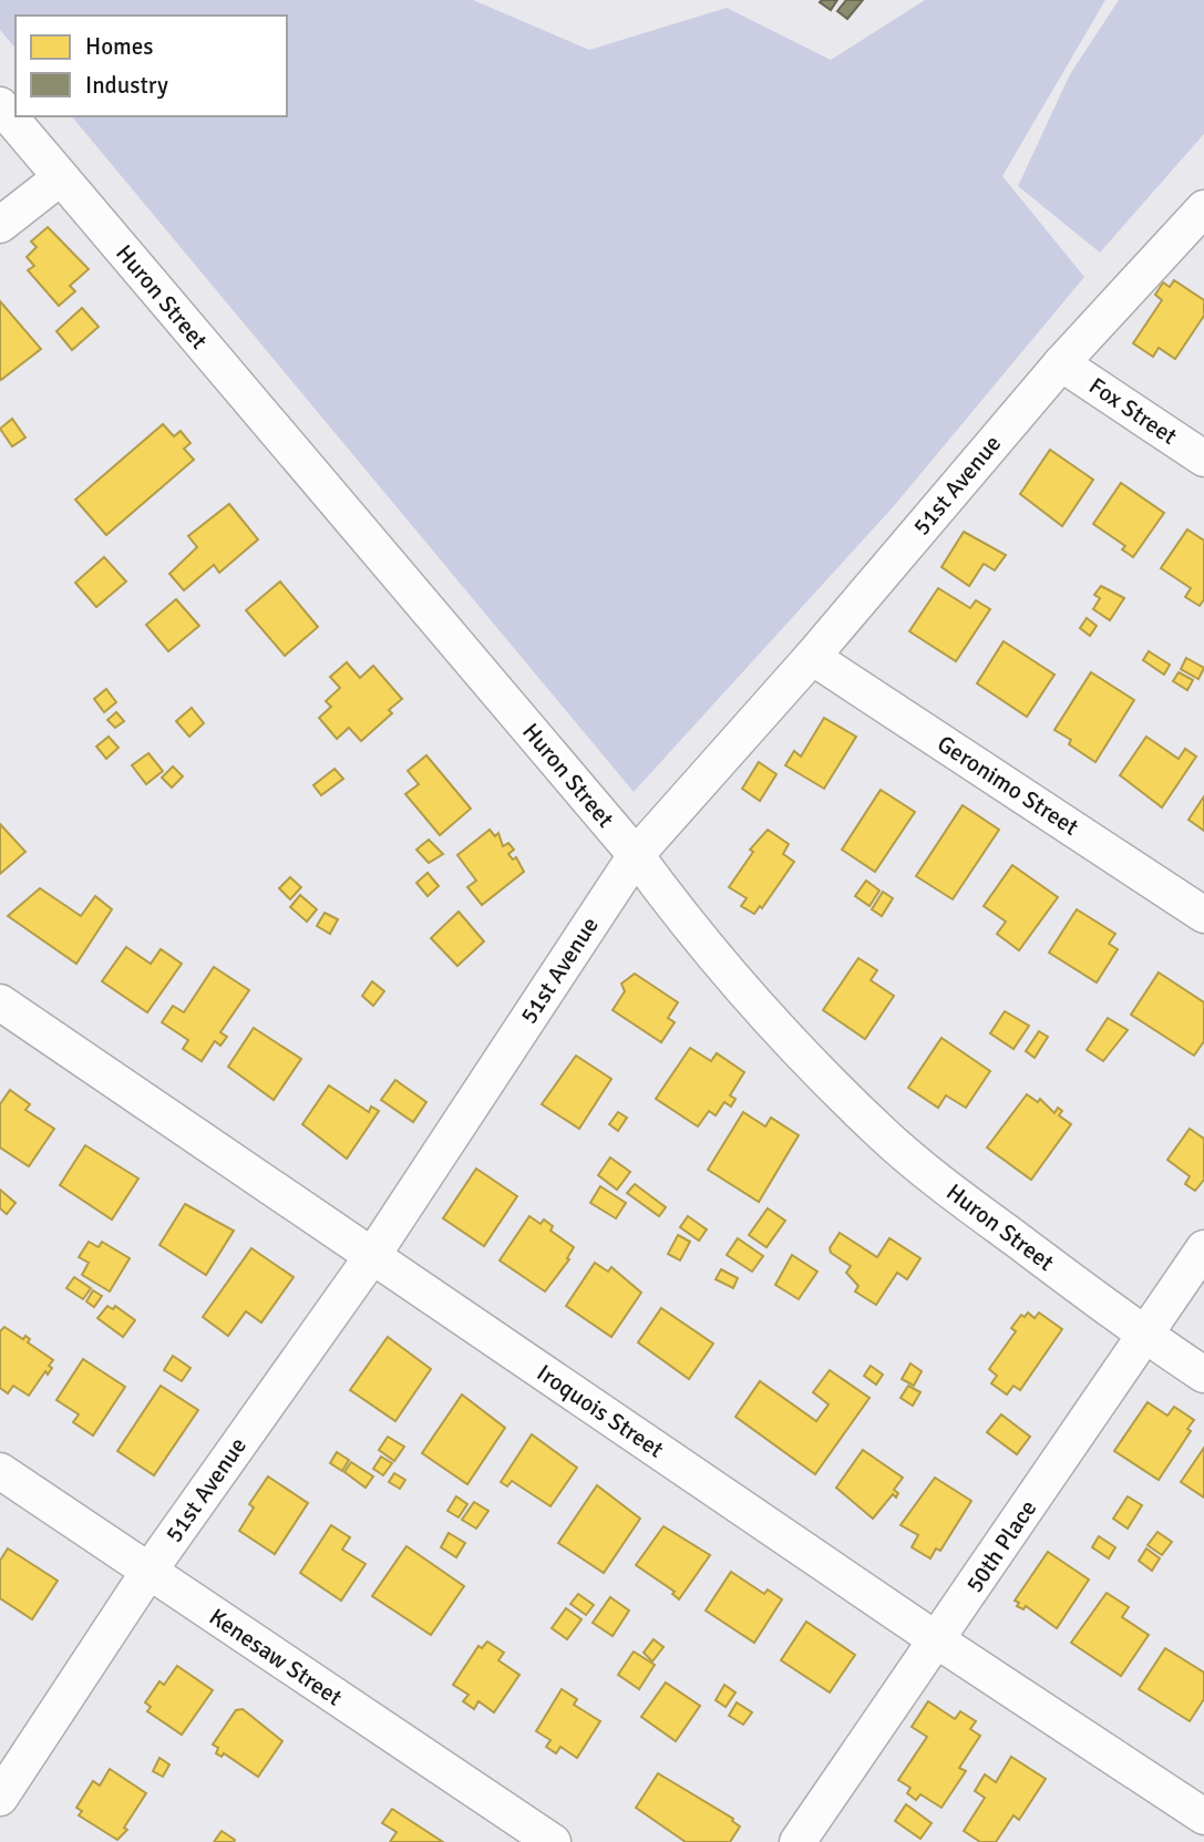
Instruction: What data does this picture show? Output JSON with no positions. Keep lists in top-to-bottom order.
{
  "streets": {
    "street": [
      "Huron Street",
      "Fox Street",
      "51st Avenue",
      "Geronimo Street",
      "Iroquois Street",
      "50th Place",
      "Kenesaw Street"
    ]
  },
  "crossings": [
    ["Huron Street", "51st Avenue"],
    ["Huron Street", "50th Place"],
    ["Fox Street", "51st Avenue"],
    ["51st Avenue", "Geronimo Street"],
    ["51st Avenue", "Iroquois Street"],
    ["51st Avenue", "Kenesaw Street"],
    ["Iroquois Street", "50th Place"]
  ],
  "legend": ["Homes", "Industry"]
}
